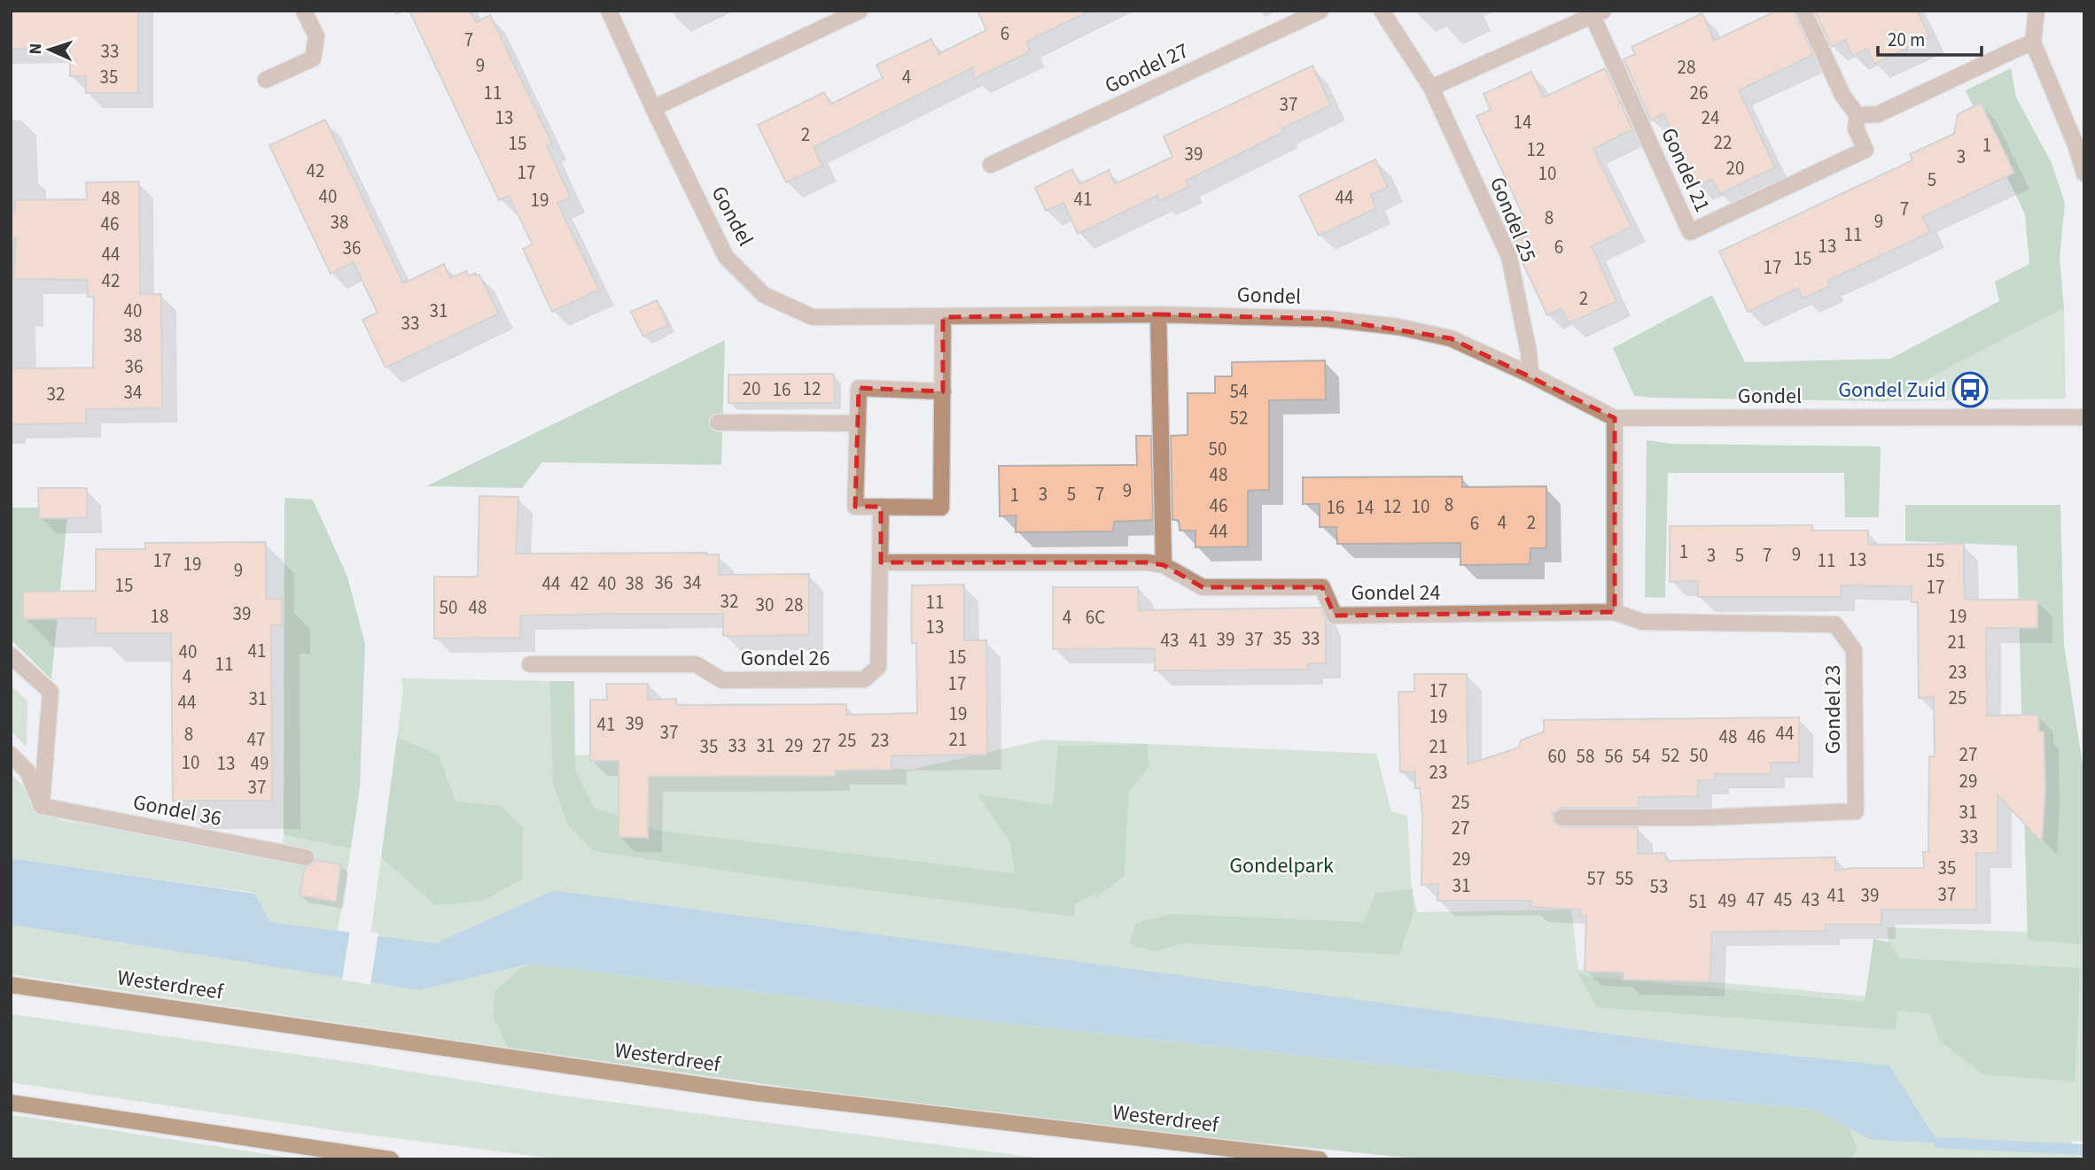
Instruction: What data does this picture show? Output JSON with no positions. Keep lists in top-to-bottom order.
{
  "streets": {
    "main road": ["Westerdreef"],
    "street": [
      "Gondel 27",
      "Gondel 21",
      "Gondel",
      "Gondel 25",
      "Gondel 24",
      "Gondel 26",
      "Gondel 23",
      "Gondel 36"
    ]
  },
  "crossings": [
    ["Gondel 21", "Gondel 25"],
    ["Gondel", "Gondel 25"],
    ["Gondel 24", "Gondel 26"],
    ["Gondel 24", "Gondel 23"]
  ],
  "parks": ["Gondelpark"],
  "places": {
    "bus stop": ["Gondel Zuid"]
  },
  "house_numbers": [
    "6",
    "7",
    "33",
    "9",
    "28",
    "35",
    "4",
    "11",
    "26",
    "37",
    "13",
    "24",
    "14",
    "2",
    "22",
    "15",
    "1",
    "12",
    "39",
    "3",
    "20",
    "42",
    "17",
    "10",
    "5",
    "40",
    "44",
    "48",
    "41",
    "19",
    "7",
    "8",
    "9",
    "38",
    "46",
    "11",
    "13",
    "6",
    "36",
    "44",
    "15",
    "17",
    "42",
    "2",
    "40",
    "31",
    "33",
    "38",
    "36",
    "20",
    "12",
    "16",
    "54",
    "34",
    "32",
    "52",
    "50",
    "48",
    "9",
    "3",
    "5",
    "7",
    "1",
    "8",
    "46",
    "12",
    "10",
    "16",
    "14",
    "4",
    "2",
    "6",
    "44",
    "1",
    "9",
    "3",
    "5",
    "7",
    "13",
    "17",
    "11",
    "15",
    "19",
    "9",
    "36",
    "34",
    "44",
    "42",
    "40",
    "38",
    "15",
    "17",
    "32",
    "11",
    "30",
    "28",
    "50",
    "48",
    "39",
    "18",
    "19",
    "4",
    "6C",
    "13",
    "35",
    "33",
    "39",
    "37",
    "43",
    "41",
    "21",
    "41",
    "40",
    "15",
    "11",
    "23",
    "4",
    "17",
    "17",
    "25",
    "31",
    "44",
    "19",
    "19",
    "39",
    "41",
    "37",
    "44",
    "8",
    "48",
    "46",
    "47",
    "21",
    "25",
    "23",
    "33",
    "31",
    "29",
    "27",
    "35",
    "21",
    "27",
    "52",
    "50",
    "60",
    "58",
    "56",
    "54",
    "10",
    "13",
    "49",
    "23",
    "29",
    "37",
    "25",
    "31",
    "27",
    "33",
    "29",
    "35",
    "57",
    "55",
    "31",
    "53",
    "37",
    "41",
    "39",
    "47",
    "45",
    "43",
    "49",
    "51"
  ],
  "scale_bar": "20 m",
  "north": "left"
}
